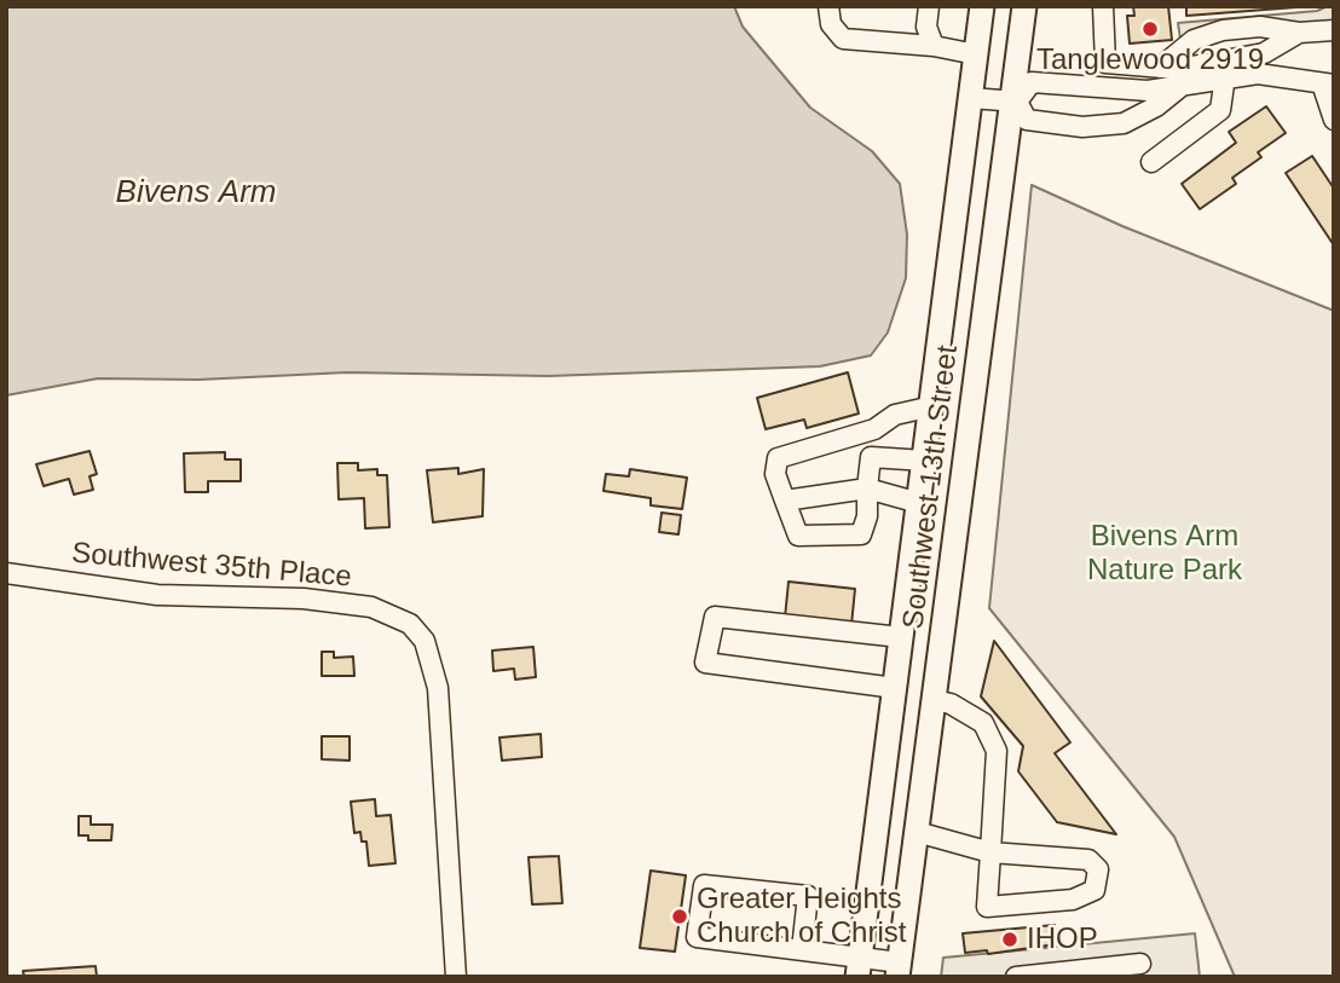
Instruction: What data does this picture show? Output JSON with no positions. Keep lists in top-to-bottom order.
{
  "streets": {
    "main road": ["Southwest 13th Street"],
    "street": ["Southwest 35th Place"]
  },
  "water": ["Bivens Arm"],
  "parks": ["Bivens Arm Nature Park"],
  "places": ["Tanglewood 2919", "Greater Heights Church of Christ", "IHOP"]
}
